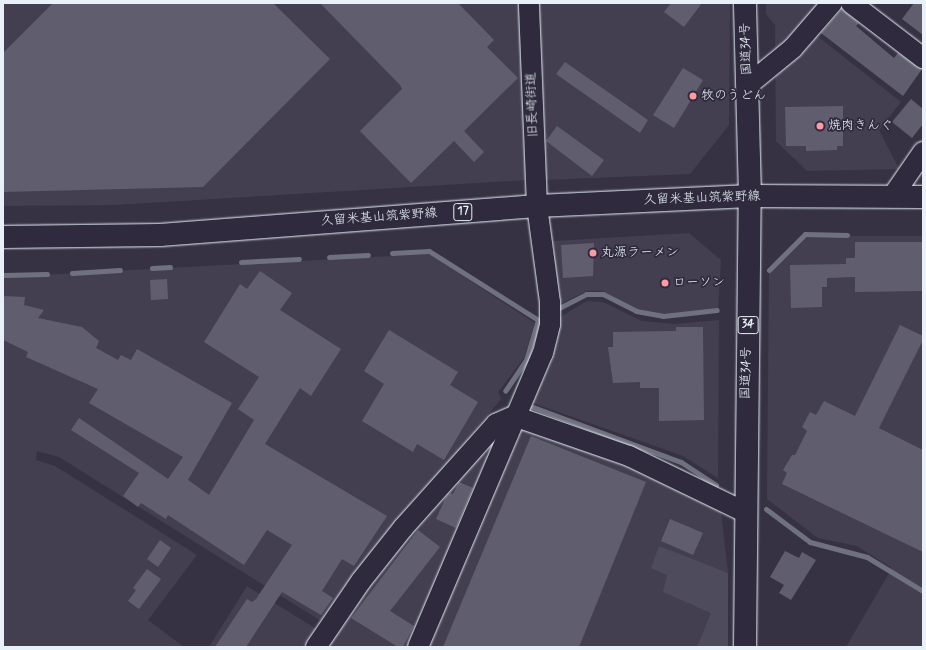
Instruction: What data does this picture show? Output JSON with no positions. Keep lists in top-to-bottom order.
{
  "streets": {
    "main road": [
      "国道34号",
      "久留米基山筑紫野線",
      "17",
      "34"
    ],
    "street": ["旧長崎街道"]
  },
  "crossings": [
    ["国道34号", "久留米基山筑紫野線"],
    ["旧長崎街道", "久留米基山筑紫野線"]
  ],
  "places": [
    "牧のうどん",
    "焼肉きんぐ",
    "丸源ラーメン",
    "ローソン"
  ]
}
